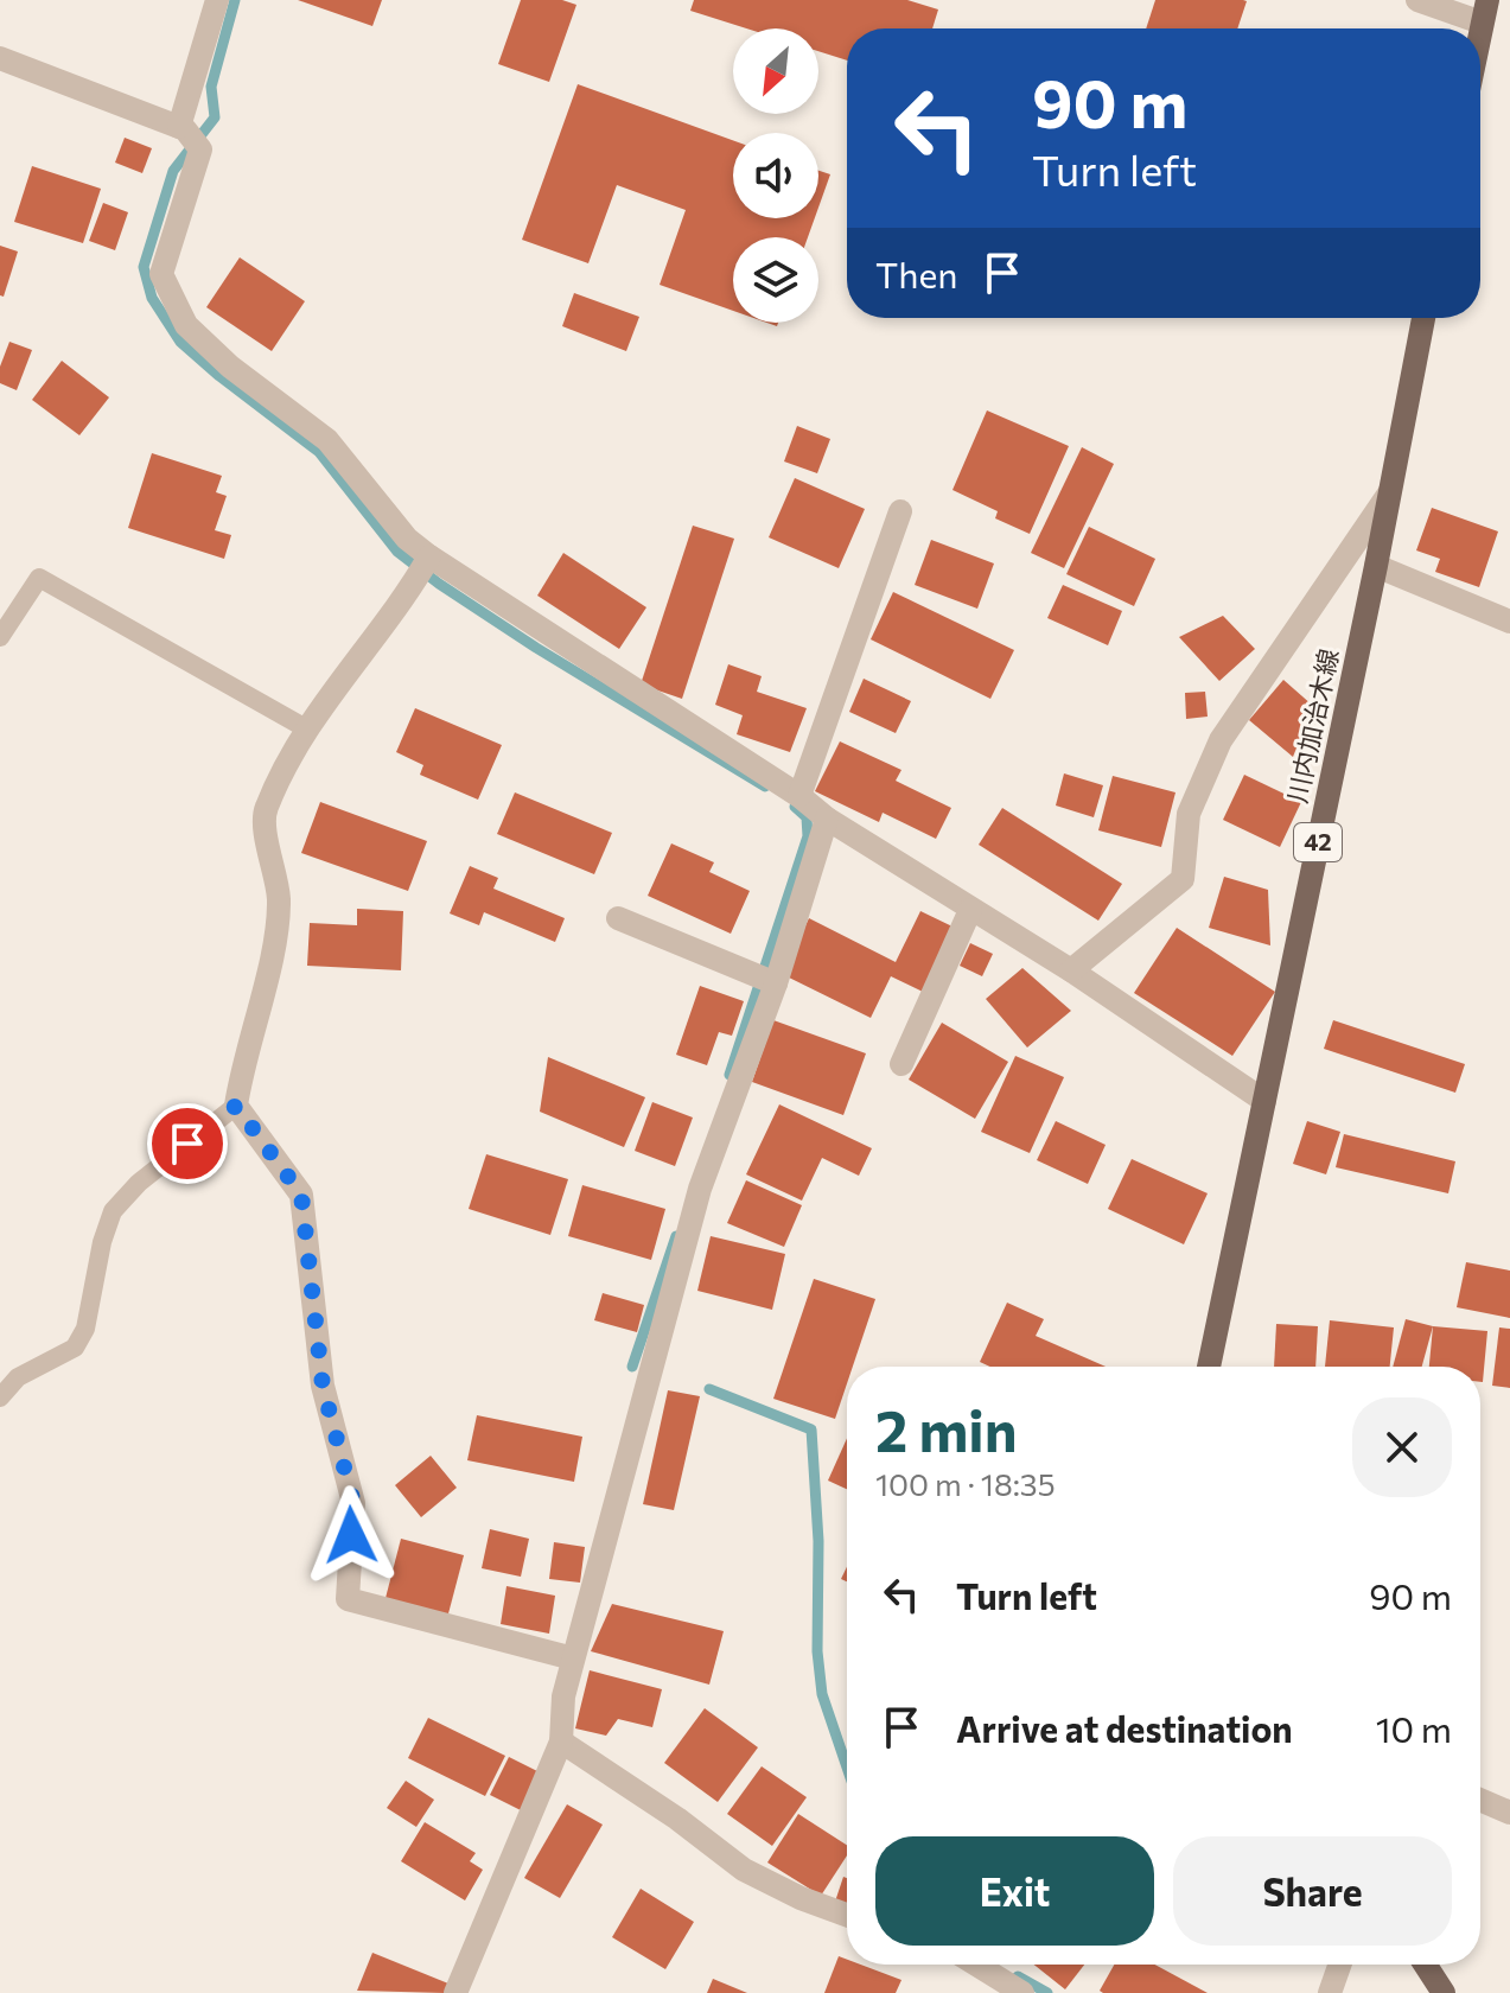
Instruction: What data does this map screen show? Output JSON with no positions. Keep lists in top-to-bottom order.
{
  "streets": {
    "main road": ["川内加治木線", "42"]
  },
  "north": "bottom left",
  "page": {
    "turn": ["90 m", "Turn left"],
    "then": "Then",
    "heading": ["2 min", "100 m · 18:35"],
    "list": [
      {
        "name": "Turn left",
        "value": "90 m"
      },
      {
        "name": "Arrive at destination",
        "value": "10 m"
      }
    ],
    "buttons": ["Exit", "Share"]
  }
}
